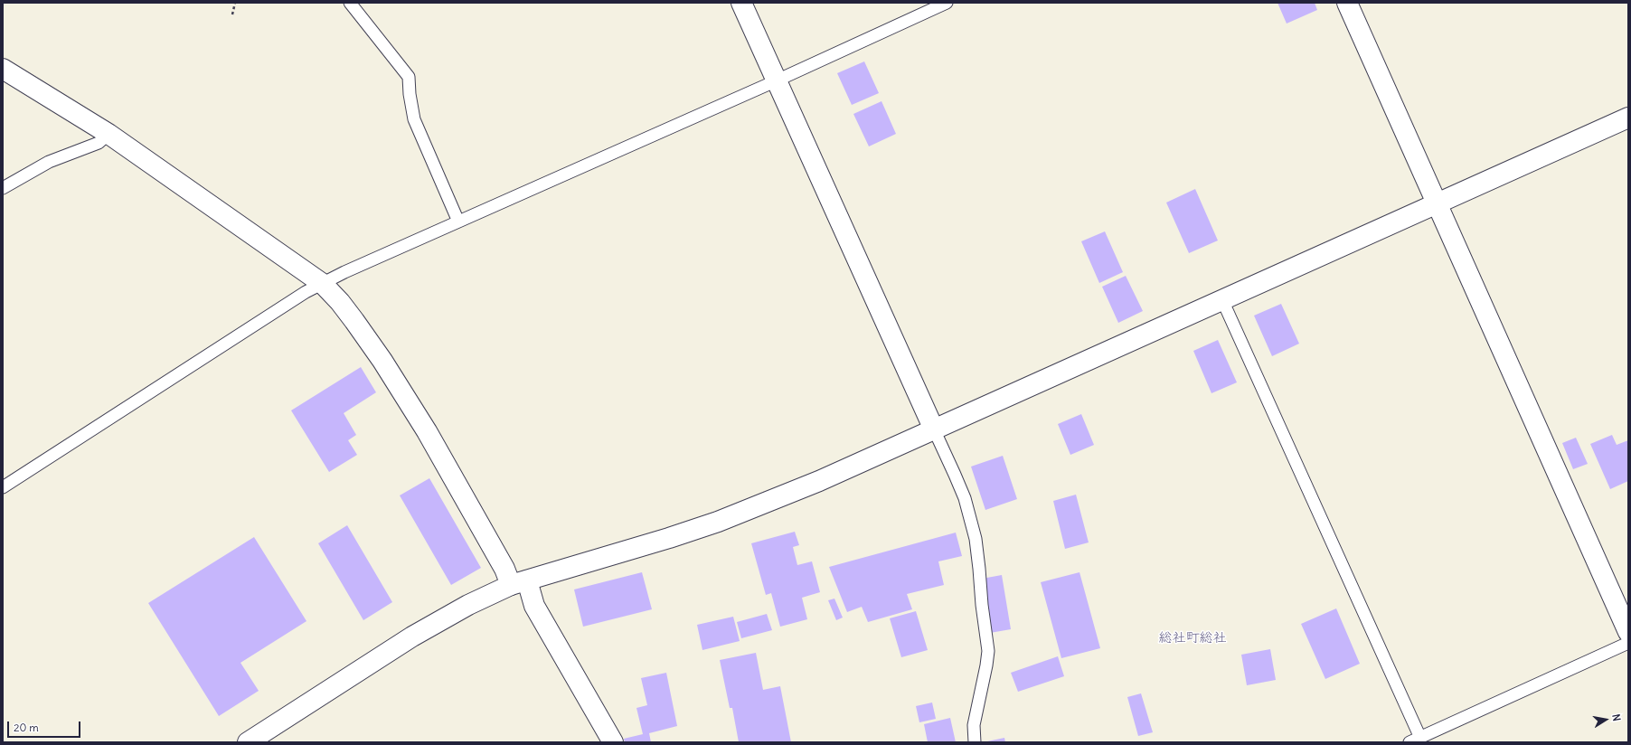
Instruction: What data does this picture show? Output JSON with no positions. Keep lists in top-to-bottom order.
{
  "districts": ["総社町総社"],
  "scale_bar": "20 m",
  "north": "right"
}
